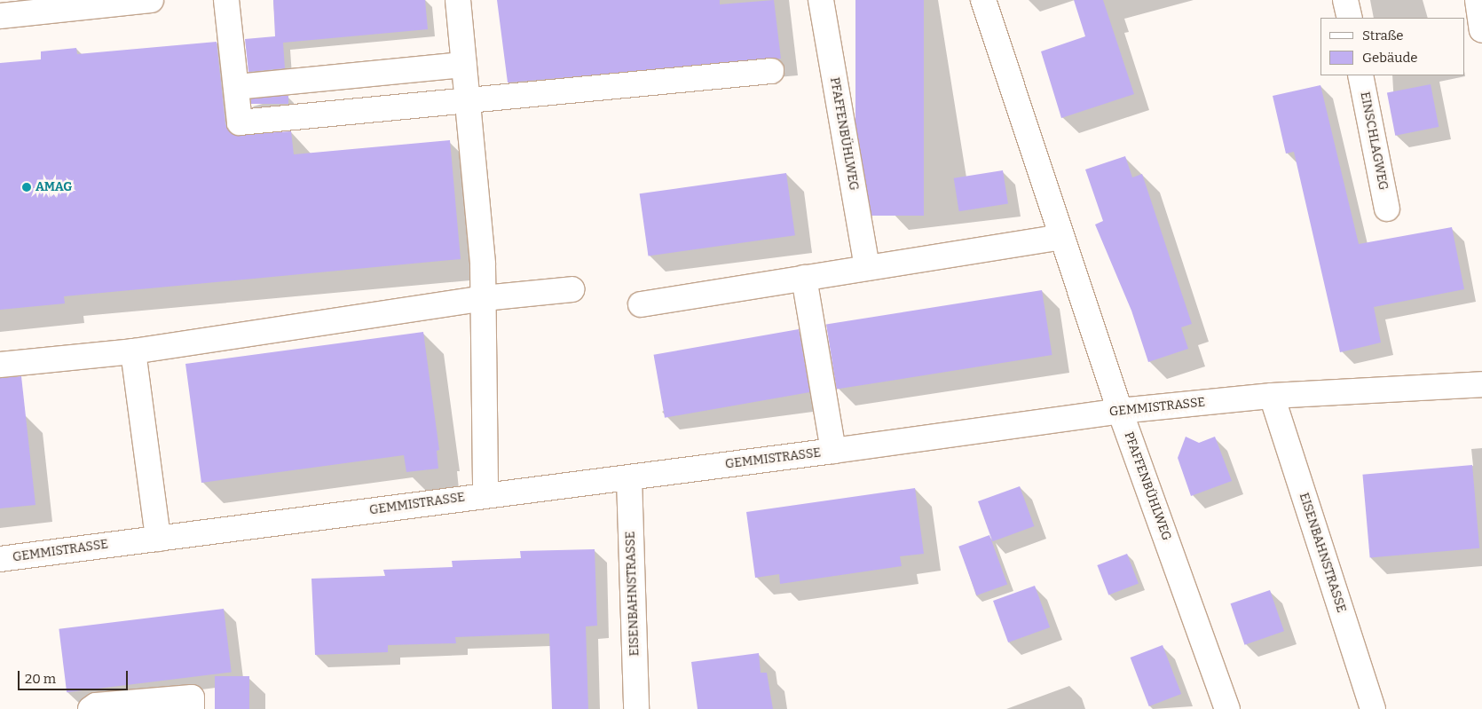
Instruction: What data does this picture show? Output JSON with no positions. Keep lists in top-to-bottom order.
{
  "streets": {
    "street": [
      "PFAFFENBÜHLWEG",
      "EINSCHLAGWEG",
      "GEMMISTRASSE",
      "EISENBAHNSTRASSE"
    ]
  },
  "crossings": [
    ["PFAFFENBÜHLWEG", "GEMMISTRASSE"],
    ["GEMMISTRASSE", "EISENBAHNSTRASSE"]
  ],
  "places": ["AMAG"],
  "legend": ["Straße", "Gebäude"],
  "scale_bar": "20 m"
}
